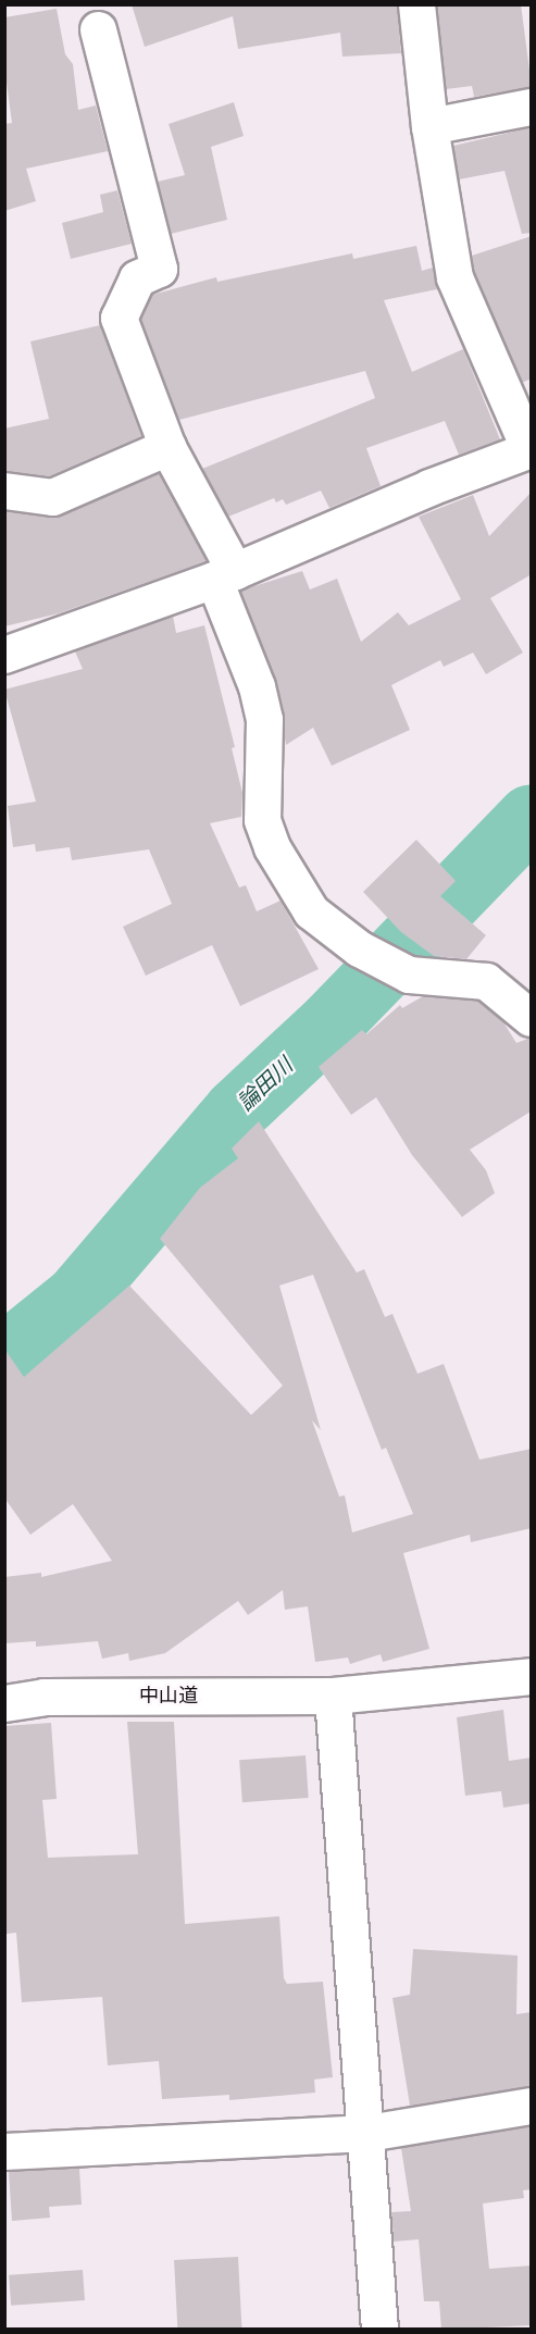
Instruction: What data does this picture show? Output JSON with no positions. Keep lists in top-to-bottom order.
{
  "streets": {
    "street": ["中山道"]
  },
  "water": ["論田川"]
}
